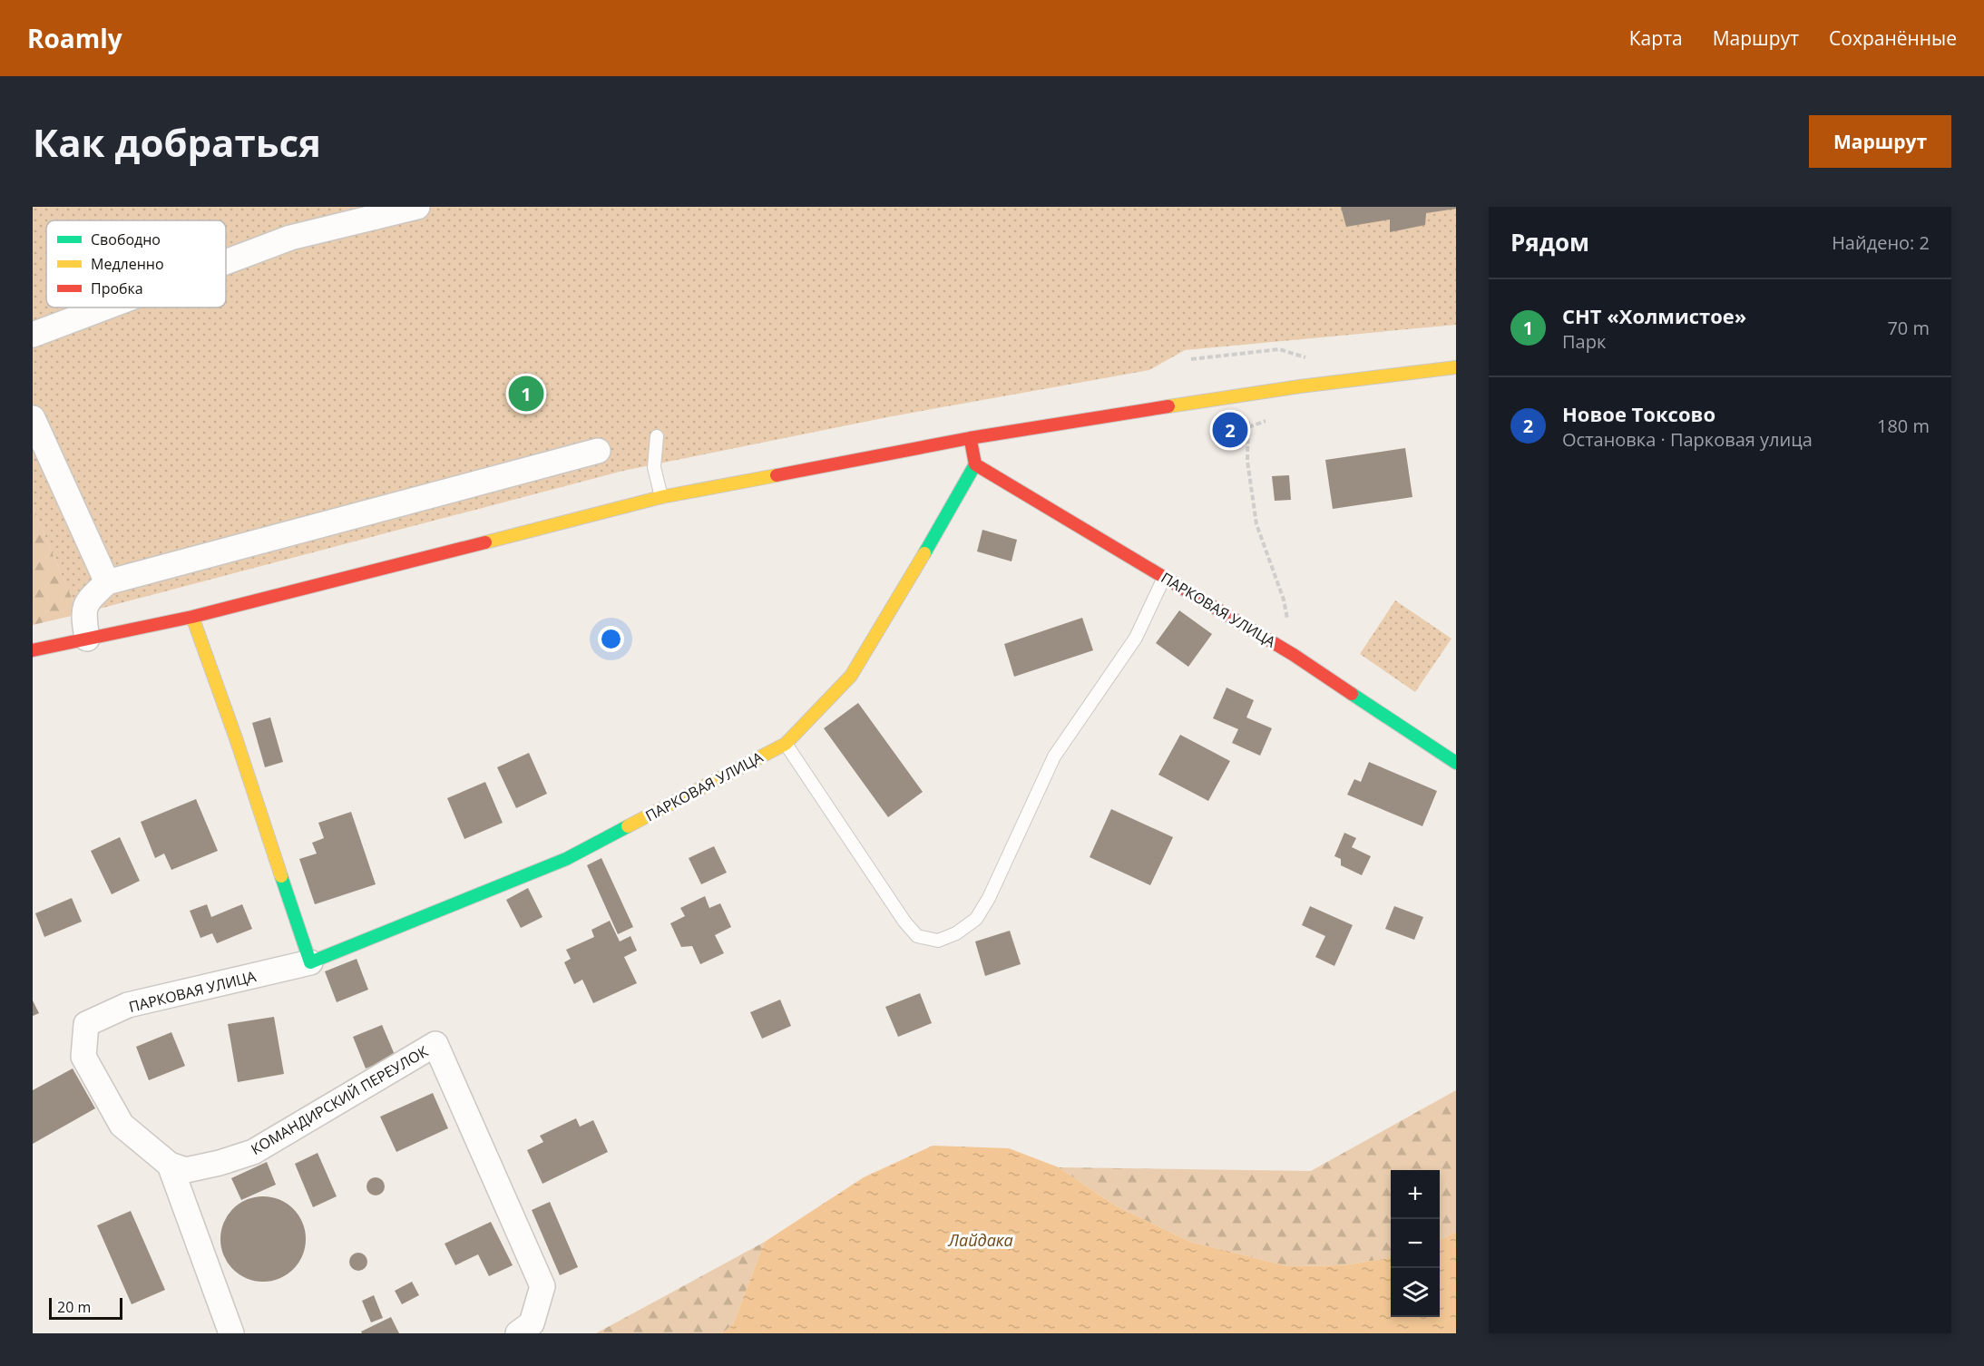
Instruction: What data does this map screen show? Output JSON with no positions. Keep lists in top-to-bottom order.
{
  "streets": {
    "street": ["ПАРКОВАЯ УЛИЦА", "КОМАНДИРСКИЙ ПЕРЕУЛОК"]
  },
  "crossings": [
    ["ПАРКОВАЯ УЛИЦА", "КОМАНДИРСКИЙ ПЕРЕУЛОК"]
  ],
  "water": ["Лайдака"],
  "legend": ["Свободно", "Медленно", "Пробка"],
  "scale_bar": "20 m",
  "page": {
    "header": "Roamly",
    "nav": ["Карта", "Маршрут", "Сохранённые"],
    "buttons": "Маршрут",
    "title": "Как добраться",
    "heading": ["Рядом", "Найдено: 2"],
    "list": [
      {
        "mark": "1",
        "name": "СНТ «Холмистое»",
        "note": "Парк",
        "value": "70 m"
      },
      {
        "mark": "2",
        "name": "Новое Токсово",
        "note": "Остановка · Парковая улица",
        "value": "180 m"
      }
    ],
    "pins": ["1", "2"],
    "map_buttons": ["+", "−"],
    "scale": "20 m"
  }
}
